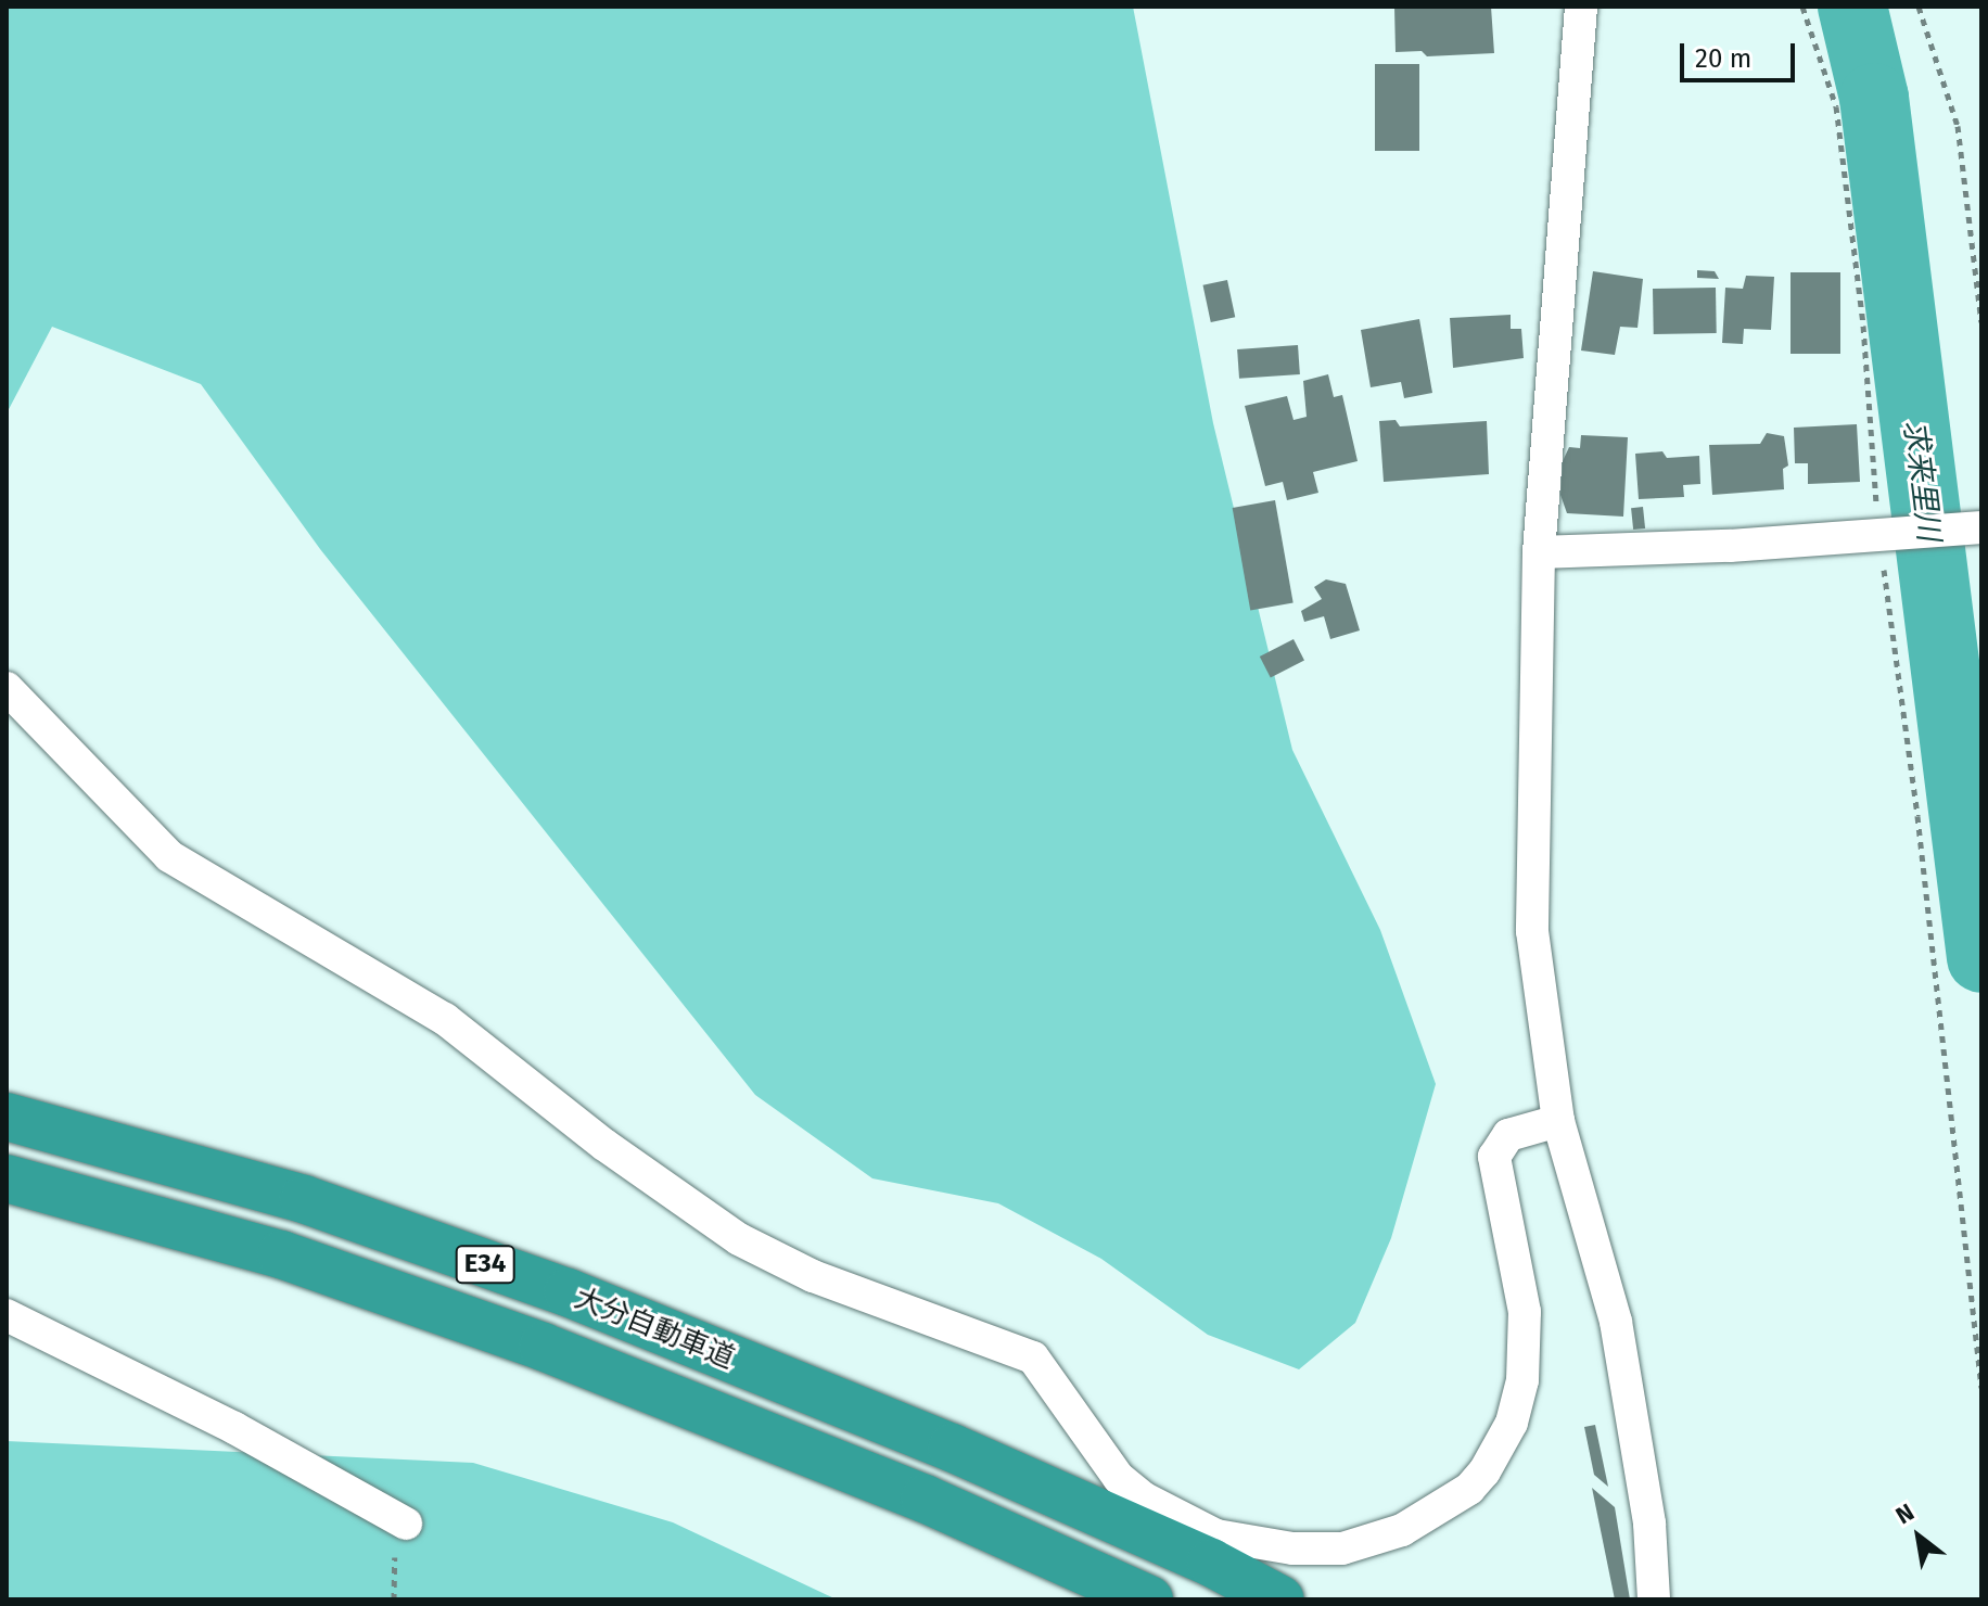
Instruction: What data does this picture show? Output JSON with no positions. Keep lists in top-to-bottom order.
{
  "streets": {
    "highway": ["E34", "大分自動車道"]
  },
  "water": ["求来里川"],
  "scale_bar": "20 m",
  "north": "top left"
}
